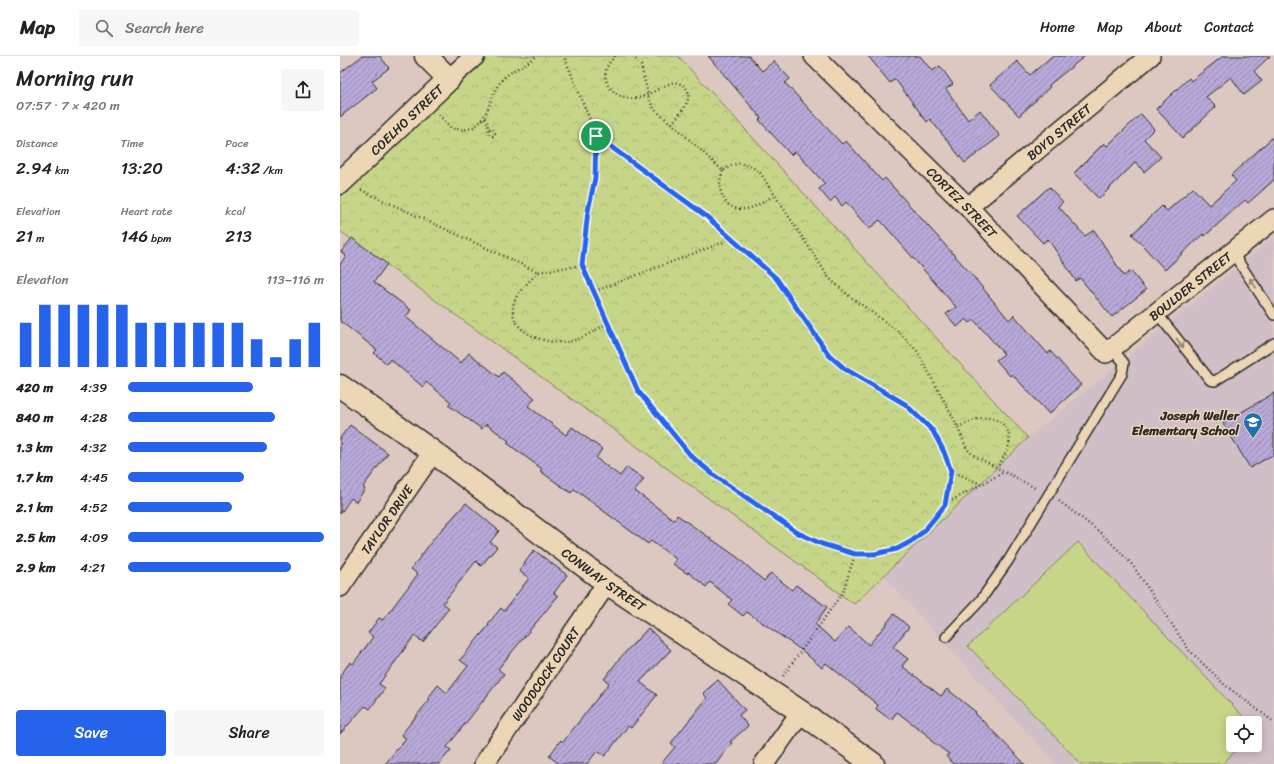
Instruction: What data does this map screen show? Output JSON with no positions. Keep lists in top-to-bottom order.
{
  "streets": {
    "street": [
      "COELHO STREET",
      "BOYD STREET",
      "CORTEZ STREET",
      "BOULDER STREET",
      "TAYLOR DRIVE",
      "CONWAY STREET",
      "WOODCOCK COURT"
    ]
  },
  "crossings": [
    ["BOYD STREET", "CORTEZ STREET"],
    ["CORTEZ STREET", "BOULDER STREET"],
    ["TAYLOR DRIVE", "CONWAY STREET"],
    ["CONWAY STREET", "WOODCOCK COURT"]
  ],
  "places": {
    "school or university": ["Joseph Weller Elementary School"]
  },
  "page": {
    "header": "Map",
    "search": "Search here",
    "nav": [
      "Home",
      "Map",
      "About",
      "Contact"
    ],
    "heading": ["Morning run", "07:57 · 7 × 420 m"],
    "stats": [
      ["Distance", "2.94 km"],
      ["Time", "13:20"],
      ["Pace", "4:32 /km"],
      ["Elevation", "21 m"],
      ["Heart rate", "146 bpm"],
      ["kcal", "213"]
    ],
    "chart": ["Elevation", "113–116 m"],
    "list": [
      {
        "name": "420 m",
        "note": "4:39"
      },
      {
        "name": "840 m",
        "note": "4:28"
      },
      {
        "name": "1.3 km",
        "note": "4:32"
      },
      {
        "name": "1.7 km",
        "note": "4:45"
      },
      {
        "name": "2.1 km",
        "note": "4:52"
      },
      {
        "name": "2.5 km",
        "note": "4:09"
      },
      {
        "name": "2.9 km",
        "note": "4:21"
      }
    ],
    "buttons": ["Save", "Share"]
  }
}
